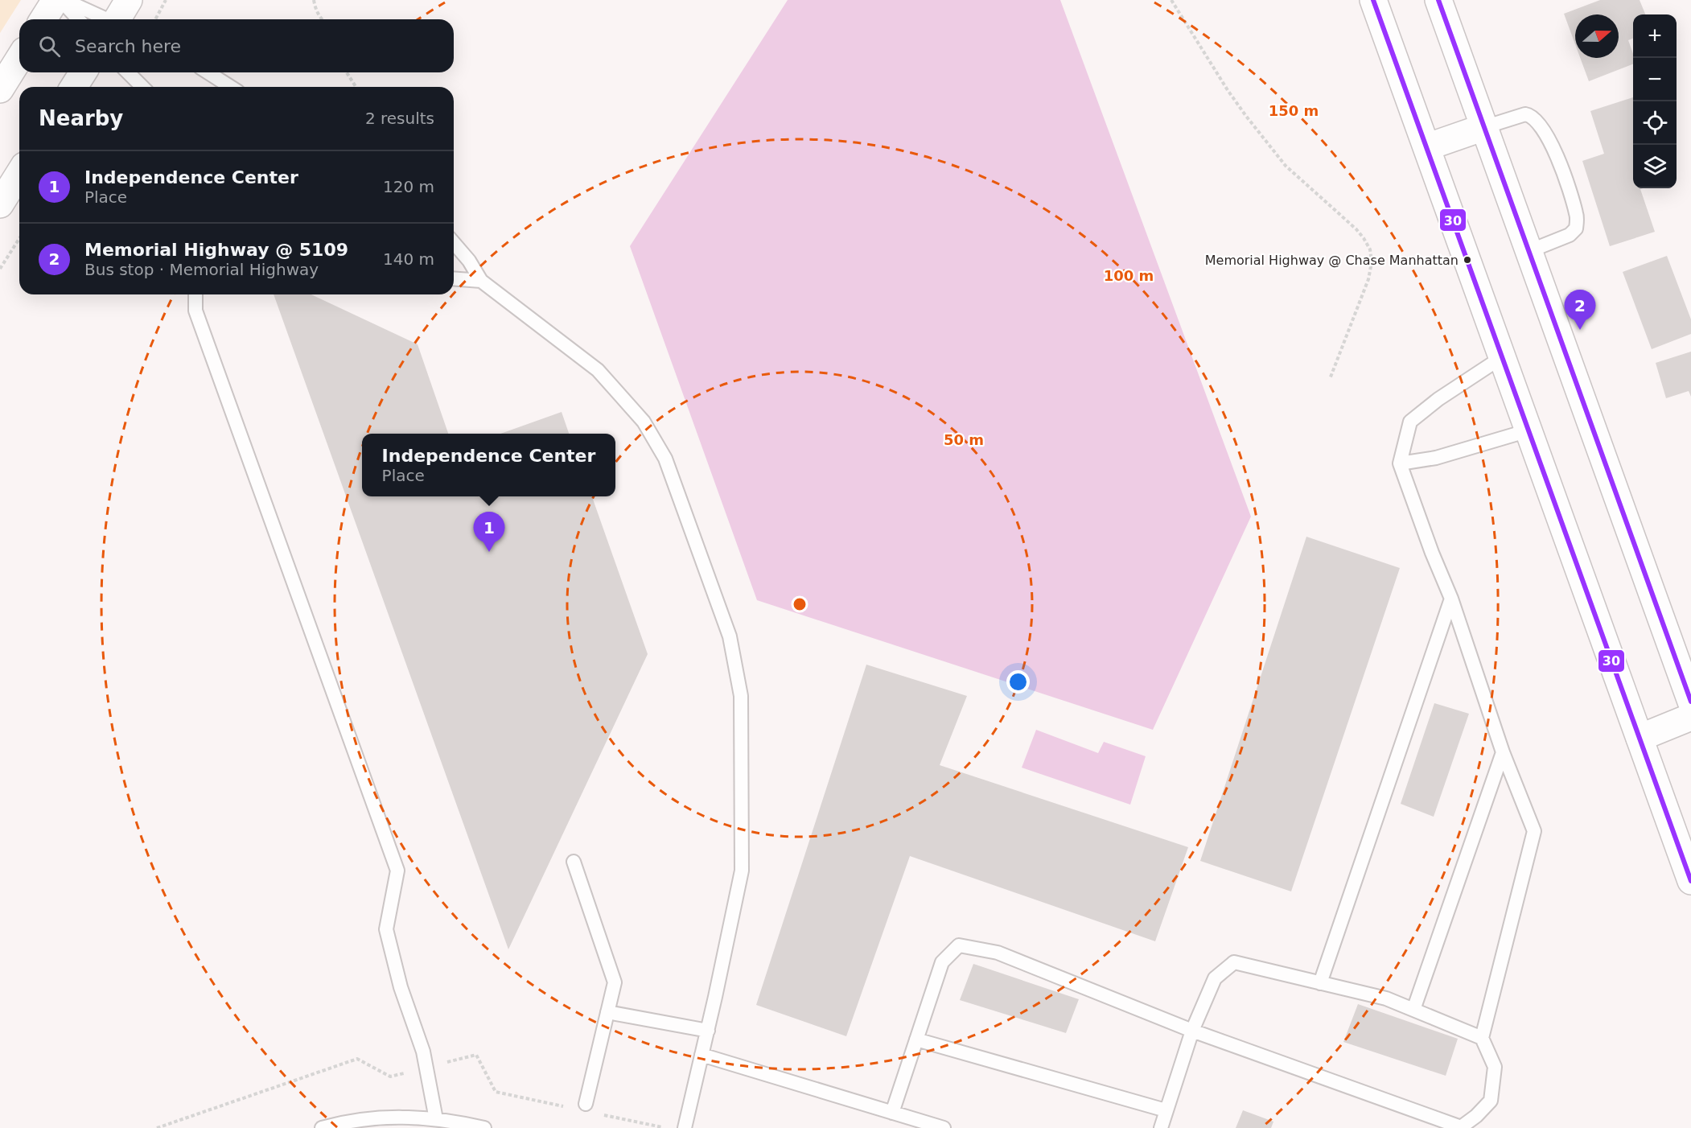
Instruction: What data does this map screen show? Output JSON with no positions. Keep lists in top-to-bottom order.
{
  "places": ["Memorial Highway @ Chase Manhattan"],
  "lines": ["transit line 30"],
  "north": "right",
  "page": {
    "map_buttons": ["+", "−"],
    "search": "Search here",
    "heading": ["Nearby", "2 results"],
    "list": [
      {
        "mark": "1",
        "name": "Independence Center",
        "note": "Place",
        "value": "120 m"
      },
      {
        "mark": "2",
        "name": "Memorial Highway @ 5109",
        "note": "Bus stop · Memorial Highway",
        "value": "140 m"
      }
    ],
    "pins": ["2", "1"],
    "popup": ["Independence Center", "Place"]
  },
  "rings": ["150 m", "100 m", "50 m"]
}
